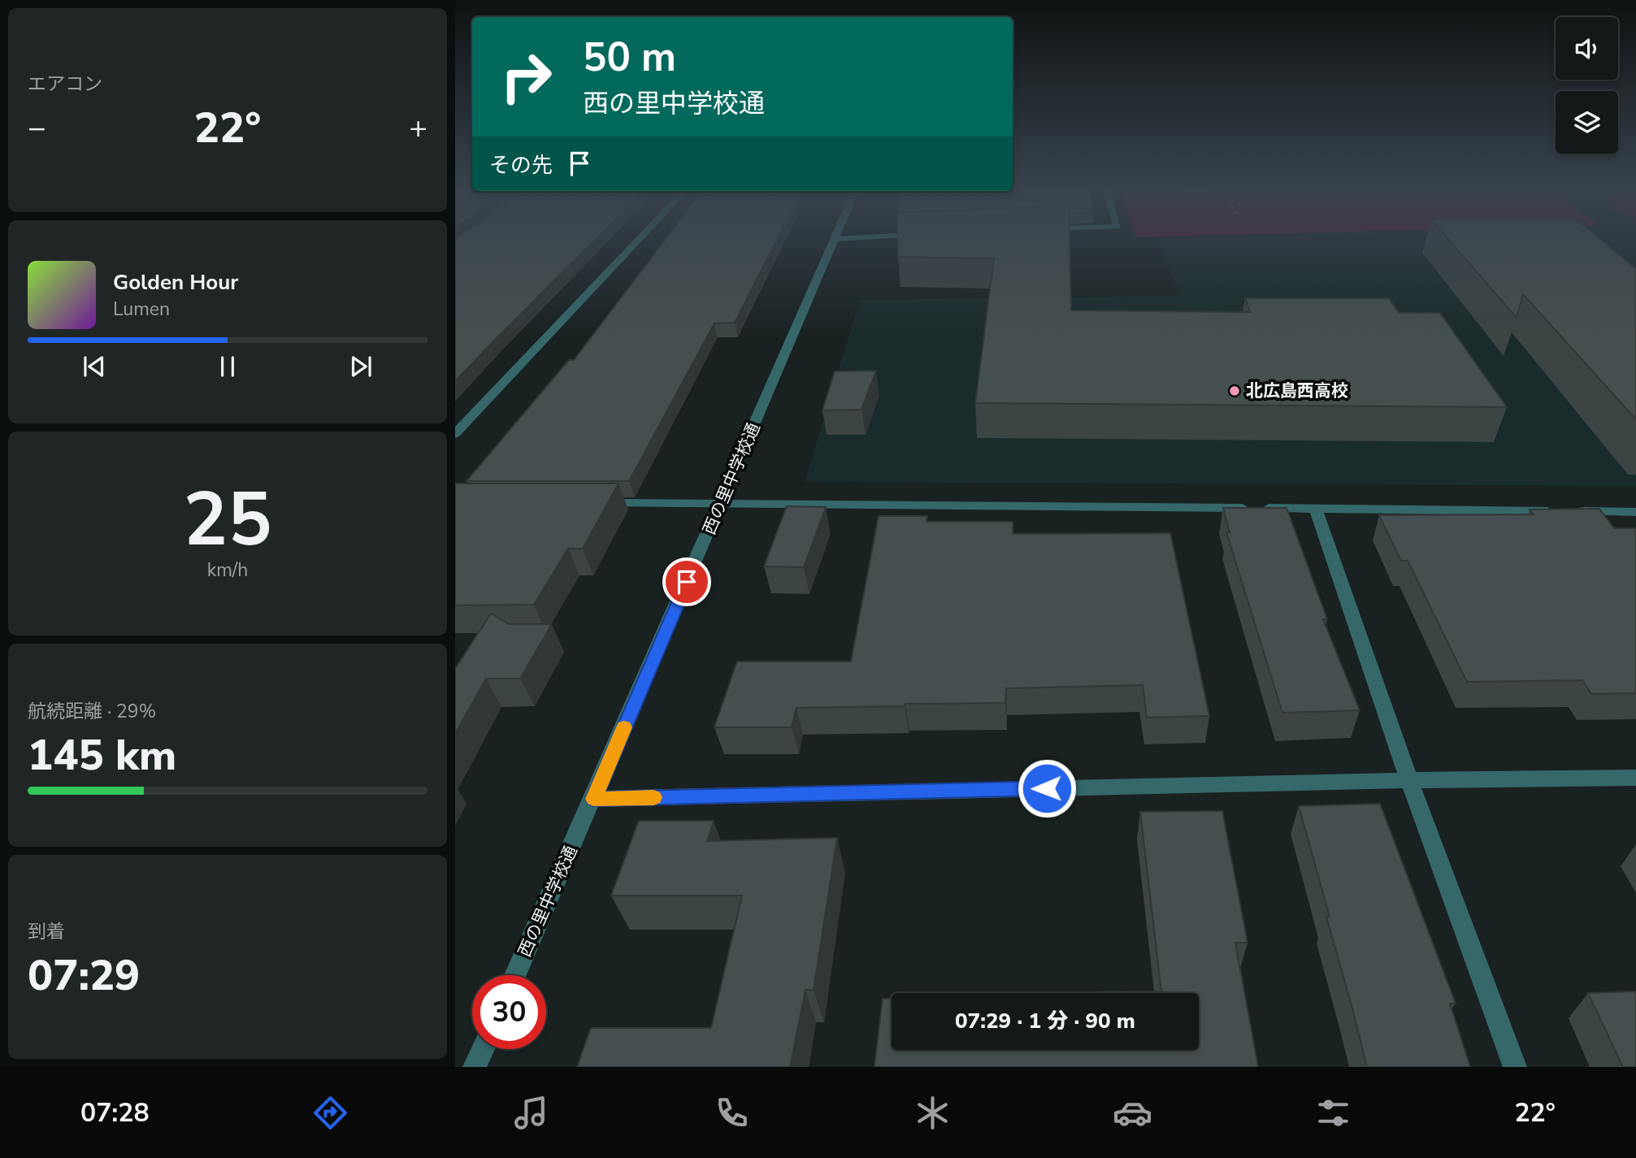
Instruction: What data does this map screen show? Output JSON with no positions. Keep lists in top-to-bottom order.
{
  "streets": {
    "street": ["西の里中学校通"]
  },
  "places": ["北広島西高校"],
  "page": {
    "tile": [
      "エアコン",
      ["25", "km/h"],
      ["航続距離 · 29%", "145 km"],
      ["到着", "07:29"]
    ],
    "turn": ["50 m", "西の里中学校通"],
    "heat": ["−", "22°", "+"],
    "then": "その先",
    "song": ["Golden Hour", "Lumen"],
    "limit": "30",
    "trip": "07:29 · 1 分 · 90 m",
    "tabs": ["07:28", "22°"]
  }
}
